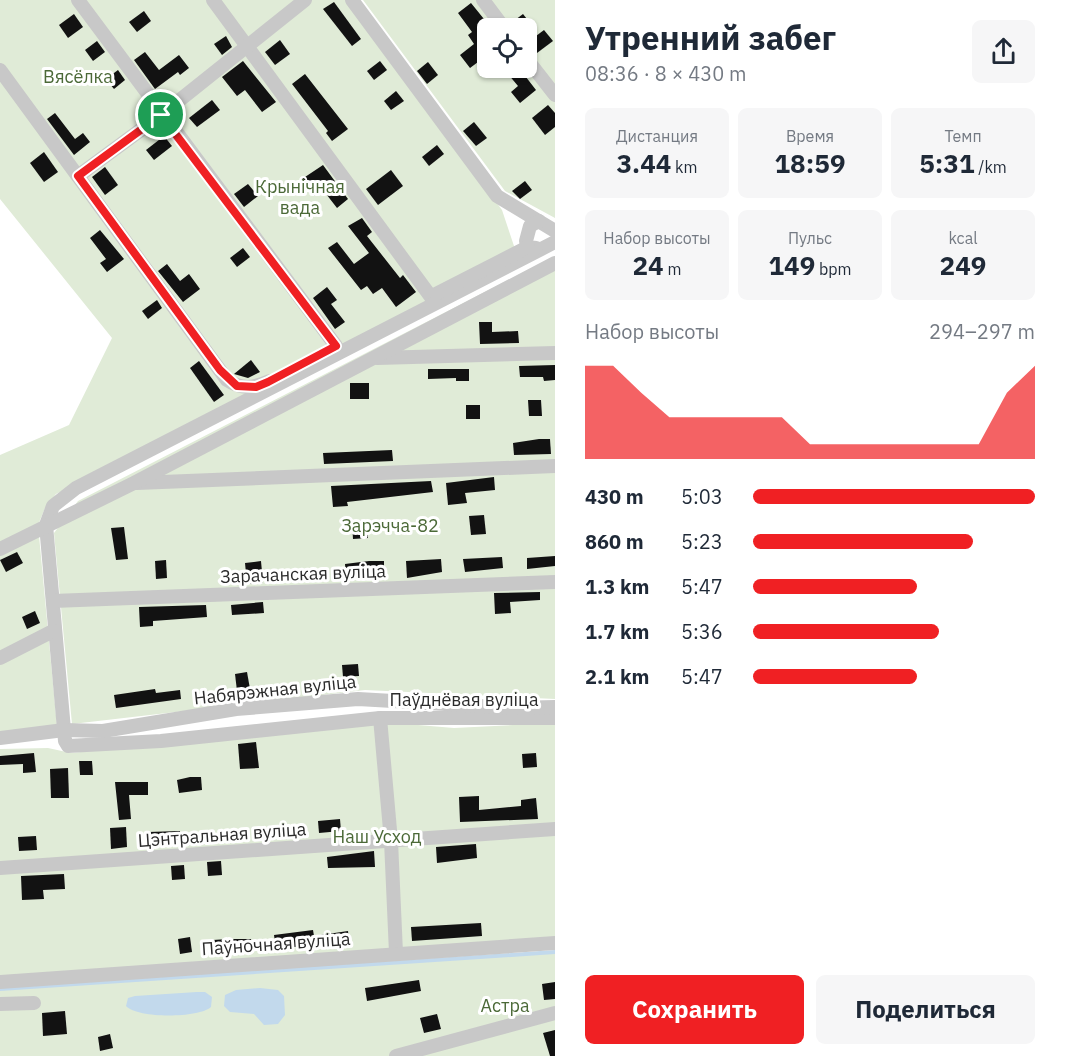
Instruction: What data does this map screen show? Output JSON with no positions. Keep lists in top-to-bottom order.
{
  "streets": {
    "street": [
      "Зарачанская вуліца",
      "Набярэжная вуліца",
      "Паўднёвая вуліца",
      "Цэнтральная вуліца",
      "Паўночная вуліца"
    ]
  },
  "crossings": [
    ["Набярэжная вуліца", "Паўднёвая вуліца"]
  ],
  "parks": [
    "Вясёлка",
    "Крынічная вада",
    "Зарэчча-82",
    "Наш Усход",
    "Астра"
  ],
  "page": {
    "heading": ["Утренний забег", "08:36 · 8 × 430 m"],
    "stats": [
      ["Дистанция", "3.44 km"],
      ["Время", "18:59"],
      ["Темп", "5:31 /km"],
      ["Набор высоты", "24 m"],
      ["Пульс", "149 bpm"],
      ["kcal", "249"]
    ],
    "chart": ["Набор высоты", "294–297 m"],
    "list": [
      {
        "name": "430 m",
        "note": "5:03"
      },
      {
        "name": "860 m",
        "note": "5:23"
      },
      {
        "name": "1.3 km",
        "note": "5:47"
      },
      {
        "name": "1.7 km",
        "note": "5:36"
      },
      {
        "name": "2.1 km",
        "note": "5:47"
      }
    ],
    "buttons": ["Сохранить", "Поделиться"]
  }
}
